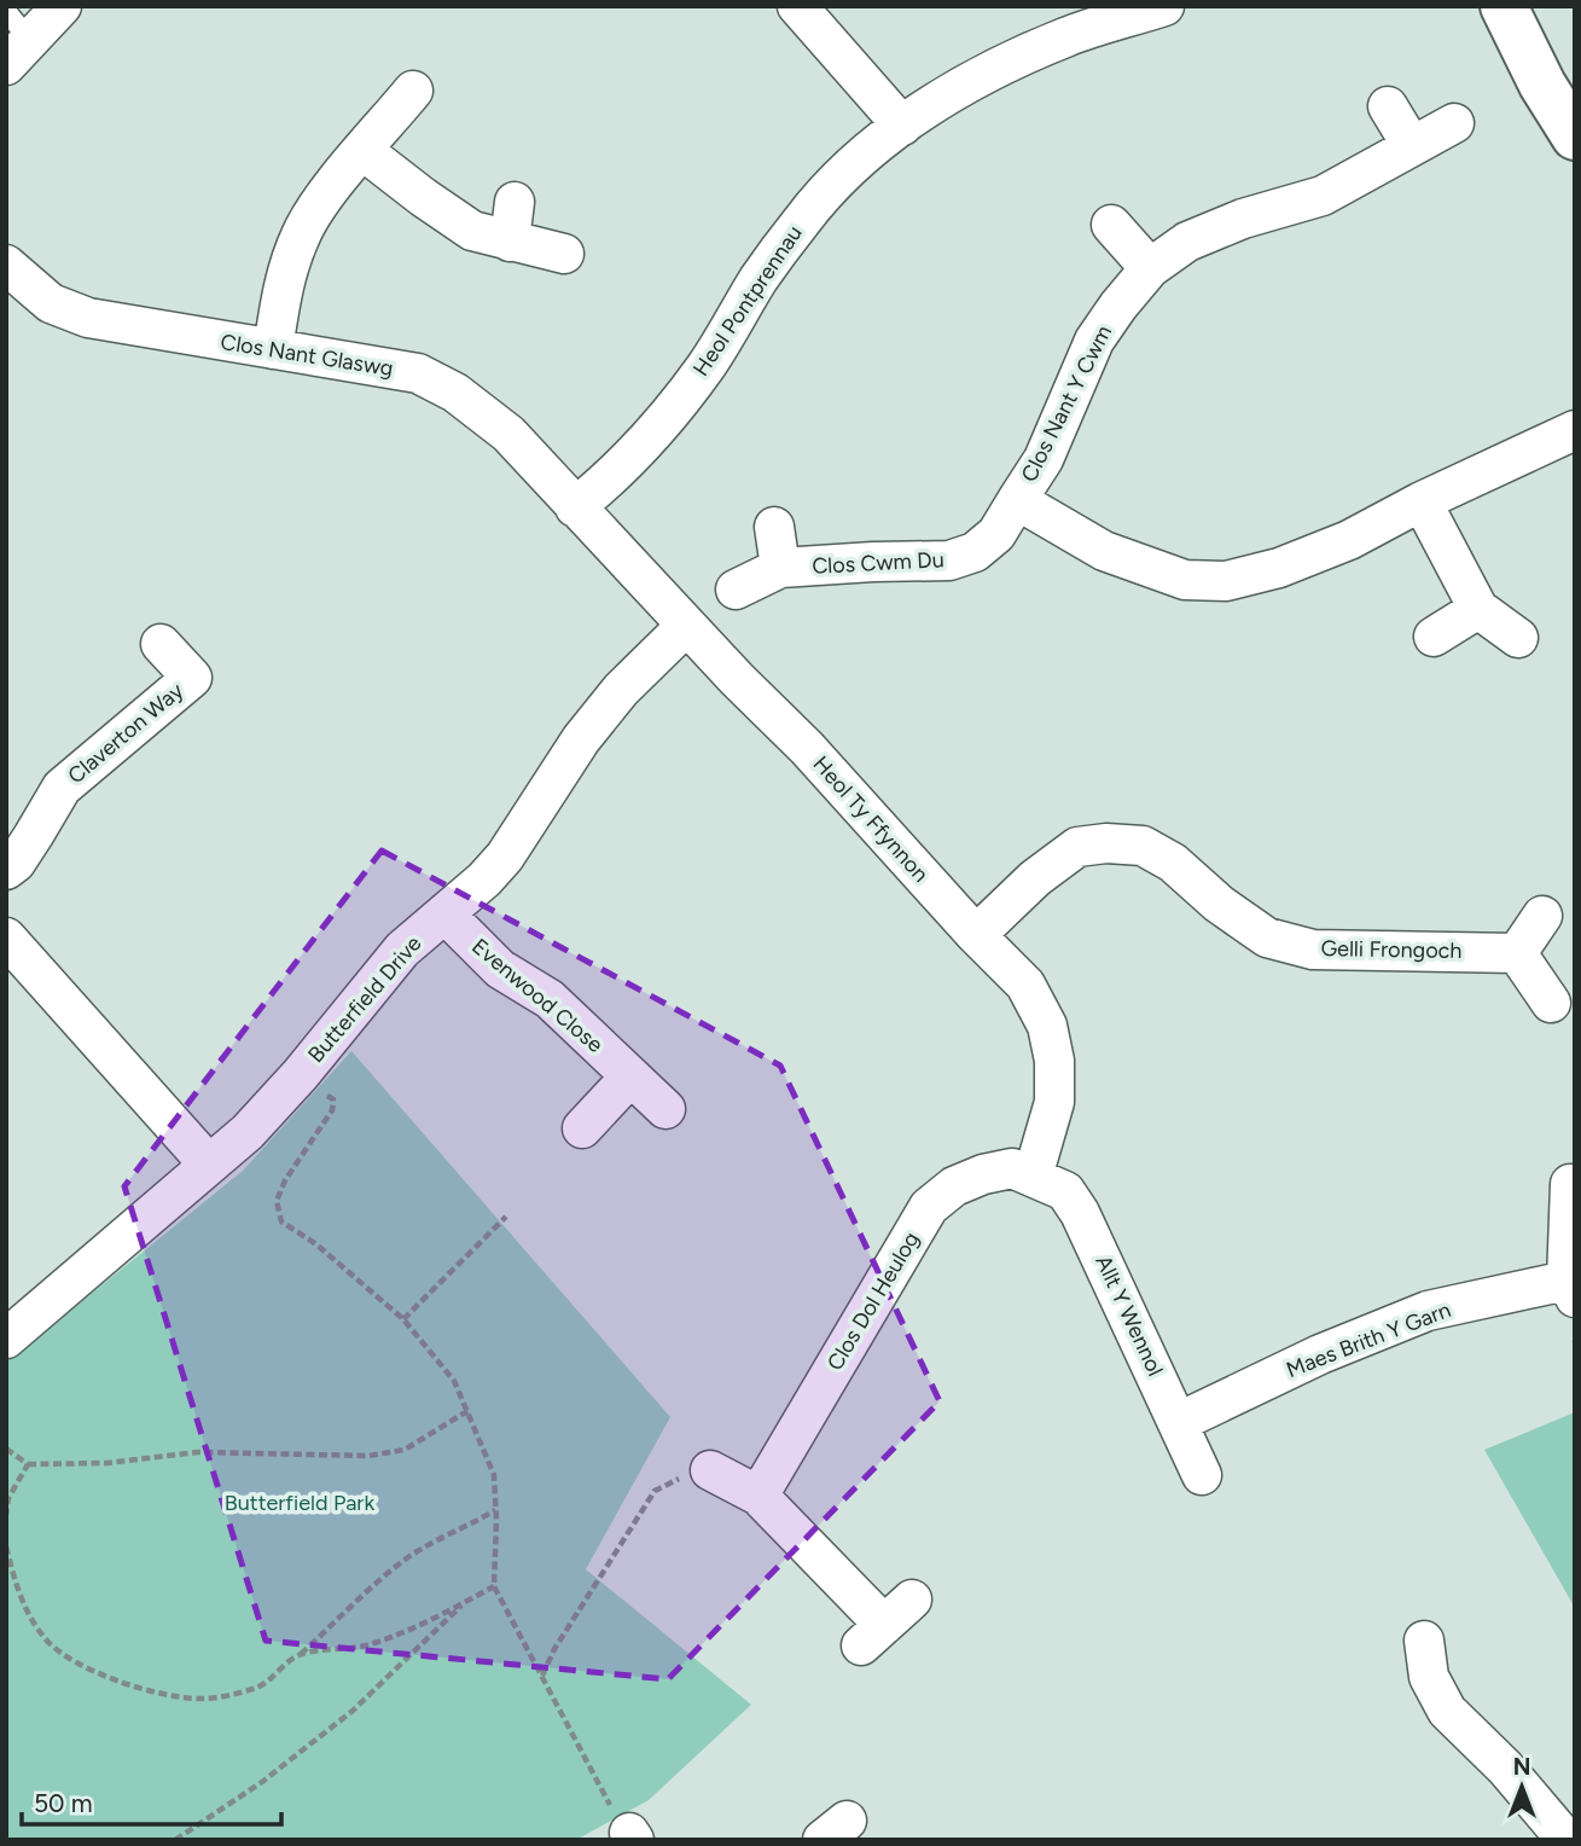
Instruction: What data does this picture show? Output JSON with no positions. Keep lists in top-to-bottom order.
{
  "streets": {
    "street": [
      "Heol Pontprennau",
      "Clos Nant Glaswg",
      "Clos Nant Y Cwm",
      "Clos Cwm Du",
      "Claverton Way",
      "Heol Ty Ffynnon",
      "Gelli Frongoch",
      "Evenwood Close",
      "Butterfield Drive",
      "Clos Dol Heulog",
      "Allt Y Wennol",
      "Maes Brith Y Garn"
    ]
  },
  "crossings": [
    ["Heol Pontprennau", "Clos Nant Glaswg"],
    ["Heol Pontprennau", "Heol Ty Ffynnon"],
    ["Clos Nant Glaswg", "Heol Ty Ffynnon"],
    ["Clos Nant Y Cwm", "Clos Cwm Du"],
    ["Heol Ty Ffynnon", "Gelli Frongoch"],
    ["Heol Ty Ffynnon", "Butterfield Drive"],
    ["Heol Ty Ffynnon", "Clos Dol Heulog"],
    ["Heol Ty Ffynnon", "Allt Y Wennol"],
    ["Evenwood Close", "Butterfield Drive"],
    ["Clos Dol Heulog", "Allt Y Wennol"],
    ["Allt Y Wennol", "Maes Brith Y Garn"]
  ],
  "parks": ["Butterfield Park"],
  "scale_bar": "50 m",
  "north": "top"
}
